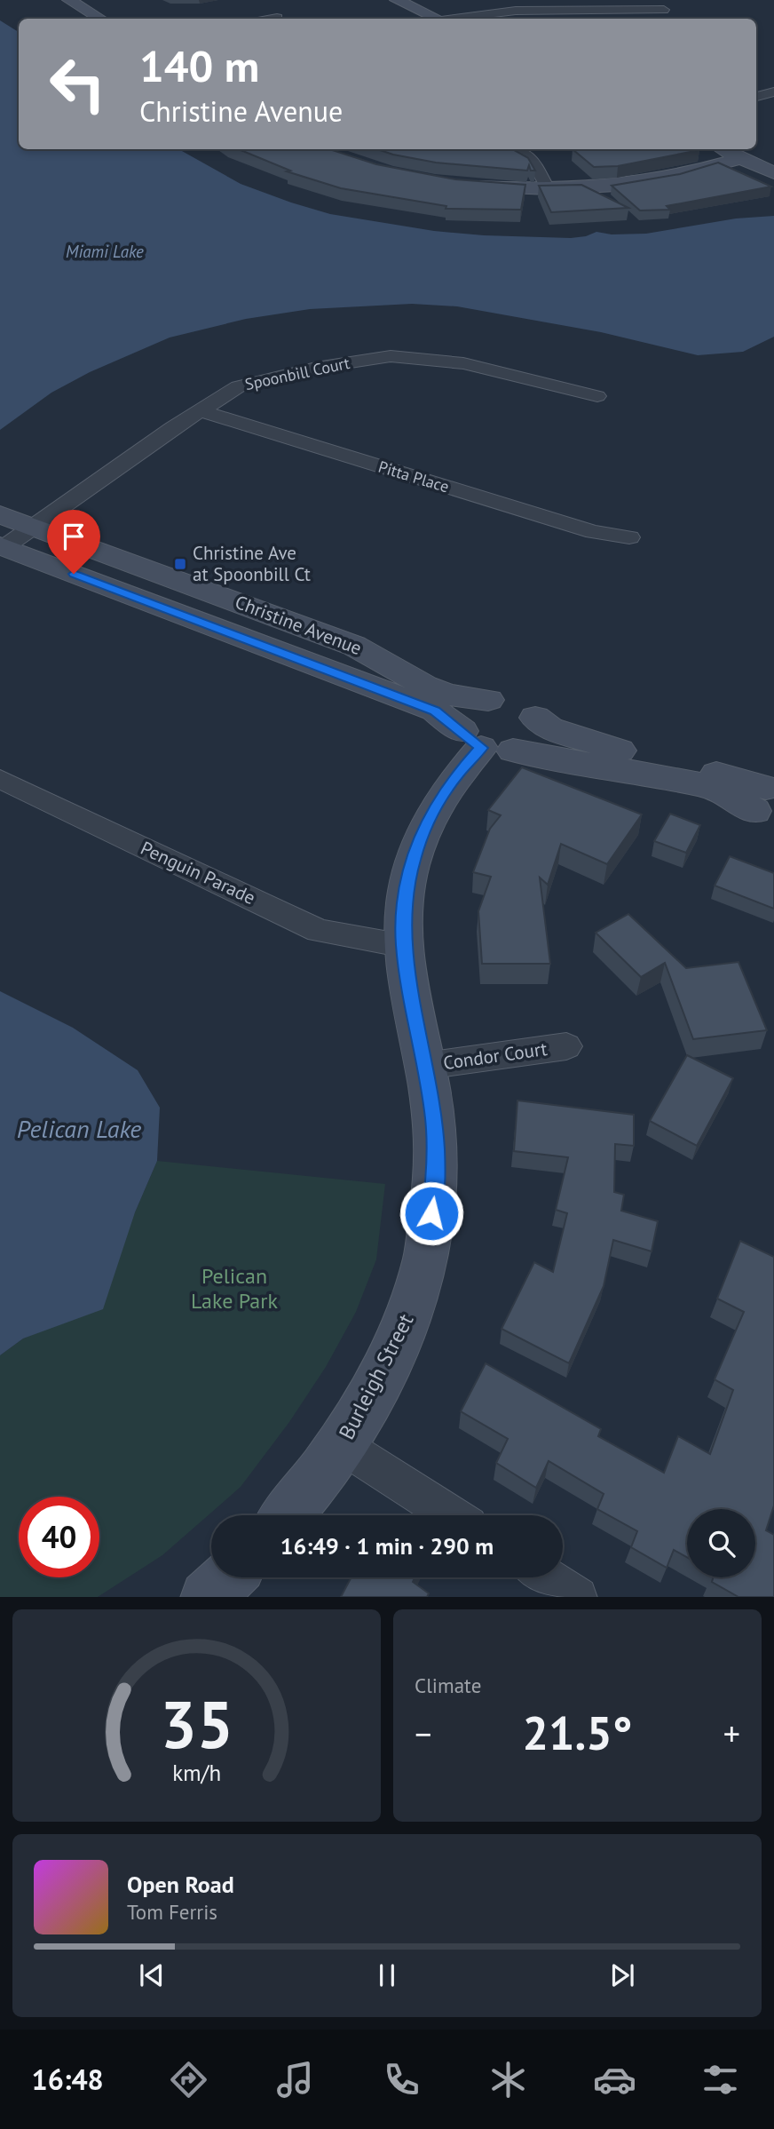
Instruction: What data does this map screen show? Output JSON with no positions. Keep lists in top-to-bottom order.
{
  "streets": {
    "street": [
      "Spoonbill Court",
      "Pitta Place",
      "Christine Avenue",
      "Penguin Parade",
      "Condor Court",
      "Burleigh Street"
    ]
  },
  "crossings": [
    ["Spoonbill Court", "Pitta Place"],
    ["Spoonbill Court", "Christine Avenue"],
    ["Christine Avenue", "Burleigh Street"],
    ["Penguin Parade", "Burleigh Street"],
    ["Condor Court", "Burleigh Street"]
  ],
  "water": ["Miami Lake", "Pelican Lake"],
  "parks": ["Pelican Lake Park"],
  "places": {
    "transit": ["Christine Ave at Spoonbill Ct"]
  },
  "page": {
    "turn": ["140 m", "Christine Avenue"],
    "limit": "40",
    "trip": "16:49 · 1 min · 290 m",
    "tile": "Climate",
    "heat": ["−", "21.5°", "+"],
    "song": ["Open Road", "Tom Ferris"],
    "tabs": "16:48",
    "gauge": ["35", "km/h"]
  }
}
